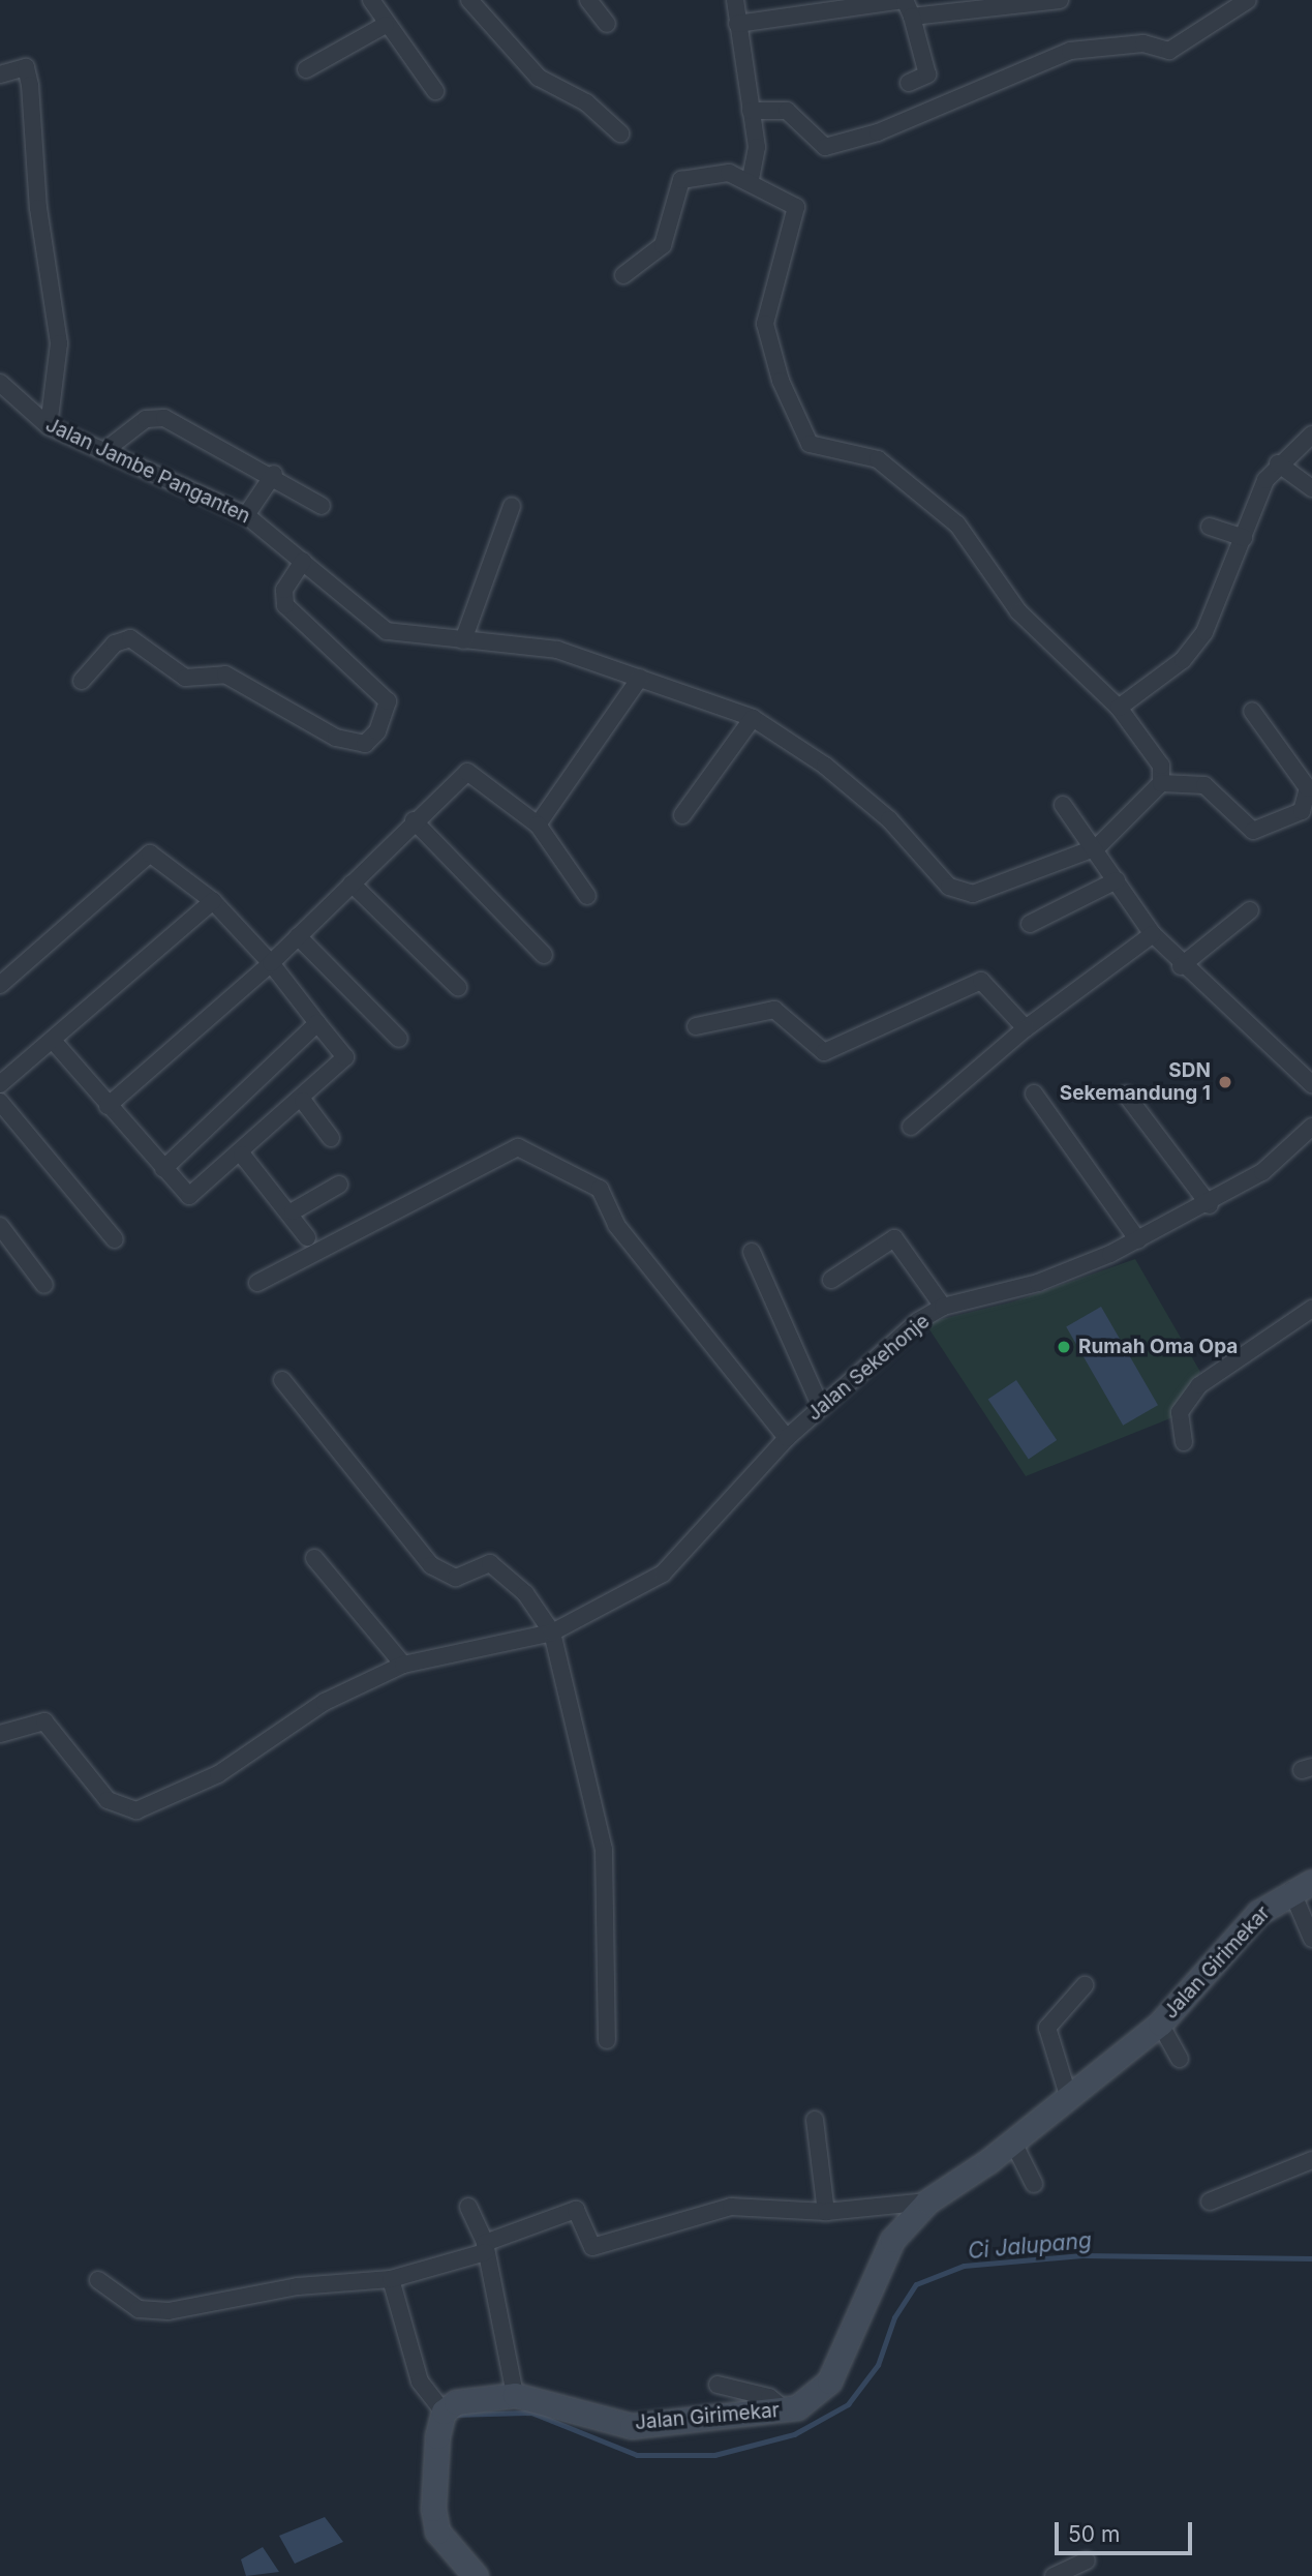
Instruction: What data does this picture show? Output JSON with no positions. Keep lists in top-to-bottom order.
{
  "streets": {
    "street": ["Jalan Jambe Panganten", "Jalan Sekehonje", "Jalan Girimekar"]
  },
  "water": ["Ci Jalupang"],
  "places": ["SDN Sekemandung 1", "Rumah Oma Opa"],
  "scale_bar": "50 m"
}
